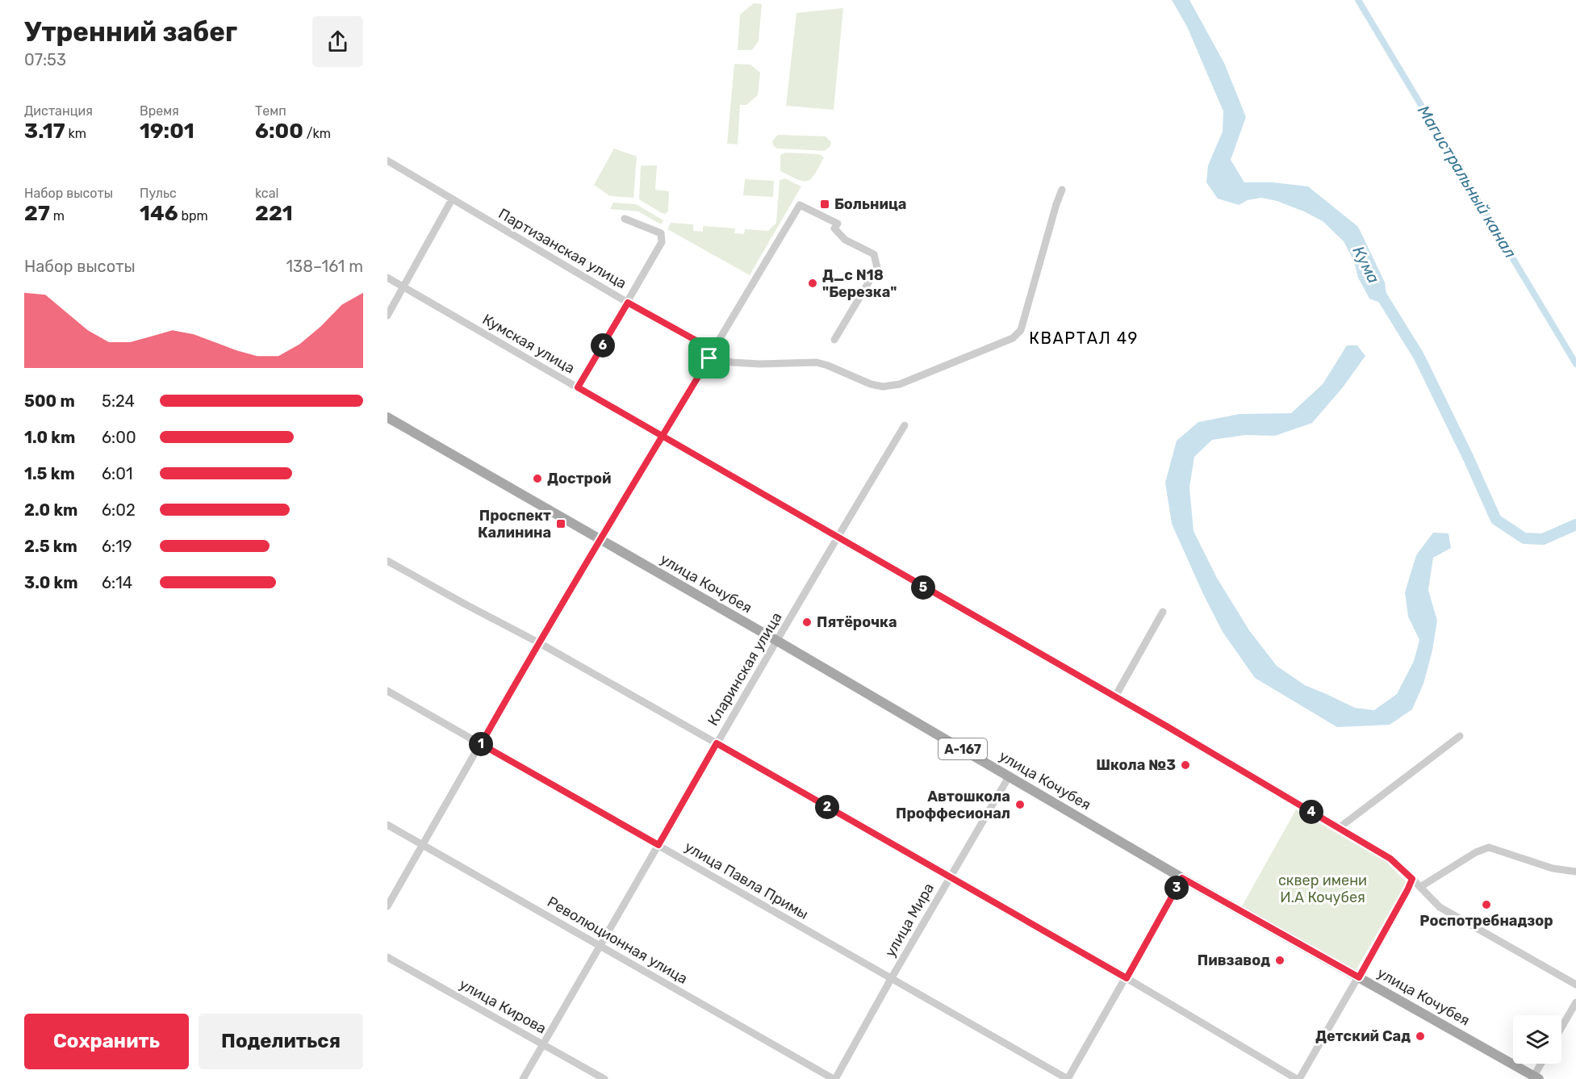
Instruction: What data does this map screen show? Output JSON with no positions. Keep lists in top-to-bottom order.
{
  "streets": {
    "main road": ["улица Кочубея", "А-167"],
    "street": [
      "Партизанская улица",
      "Кумская улица",
      "Кларинская улица",
      "улица Павла Примы",
      "улица Мира",
      "Революционная улица",
      "улица Кирова"
    ]
  },
  "crossings": [
    ["Кумская улица", "Кларинская улица"],
    ["улица Кочубея", "Кларинская улица"],
    ["улица Кочубея", "улица Мира"],
    ["Кларинская улица", "улица Павла Примы"],
    ["Кларинская улица", "Революционная улица"],
    ["Кларинская улица", "улица Кирова"],
    ["улица Павла Примы", "улица Мира"],
    ["улица Мира", "Революционная улица"]
  ],
  "districts": ["КВАРТАЛ 49"],
  "water": ["Магистральный канал", "Кума"],
  "parks": ["сквер имени И.А Кочубея"],
  "places": {
    "transit": ["Больница", "Проспект Калинина"],
    "other": [
      "Д_с N18 \"Березка\"",
      "Дострой",
      "Пятёрочка",
      "Школа №3",
      "Автошкола Проффесионал",
      "Роспотребнадзор",
      "Пивзавод",
      "Детский Сад"
    ]
  },
  "page": {
    "heading": ["Утренний забег", "07:53"],
    "stats": [
      ["Дистанция", "3.17 km"],
      ["Время", "19:01"],
      ["Темп", "6:00 /km"],
      ["Набор высоты", "27 m"],
      ["Пульс", "146 bpm"],
      ["kcal", "221"]
    ],
    "chart": ["Набор высоты", "138–161 m"],
    "pins": [
      "6",
      "5",
      "1",
      "2",
      "4",
      "3"
    ],
    "list": [
      {
        "name": "500 m",
        "note": "5:24"
      },
      {
        "name": "1.0 km",
        "note": "6:00"
      },
      {
        "name": "1.5 km",
        "note": "6:01"
      },
      {
        "name": "2.0 km",
        "note": "6:02"
      },
      {
        "name": "2.5 km",
        "note": "6:19"
      },
      {
        "name": "3.0 km",
        "note": "6:14"
      }
    ],
    "buttons": ["Сохранить", "Поделиться"]
  }
}
